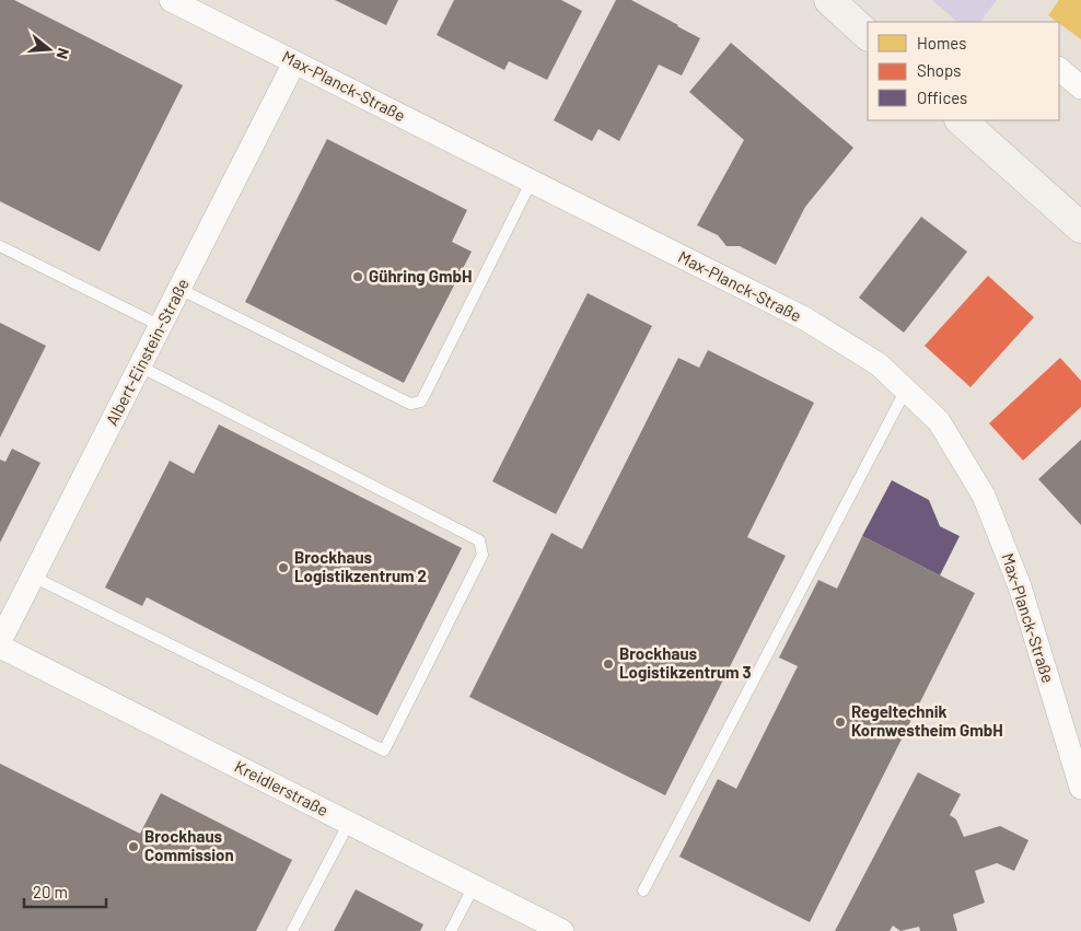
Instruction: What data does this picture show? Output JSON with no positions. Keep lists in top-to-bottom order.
{
  "streets": {
    "street": ["Max-Planck-Straße", "Albert-Einstein-Straße", "Kreidlerstraße"]
  },
  "crossings": [
    ["Max-Planck-Straße", "Albert-Einstein-Straße"]
  ],
  "places": [
    "Gühring GmbH",
    "Brockhaus Logistikzentrum 2",
    "Brockhaus Logistikzentrum 3",
    "Regeltechnik Kornwestheim GmbH",
    "Brockhaus Commission"
  ],
  "legend": ["Homes", "Shops", "Offices"],
  "scale_bar": "20 m",
  "north": "right"
}
